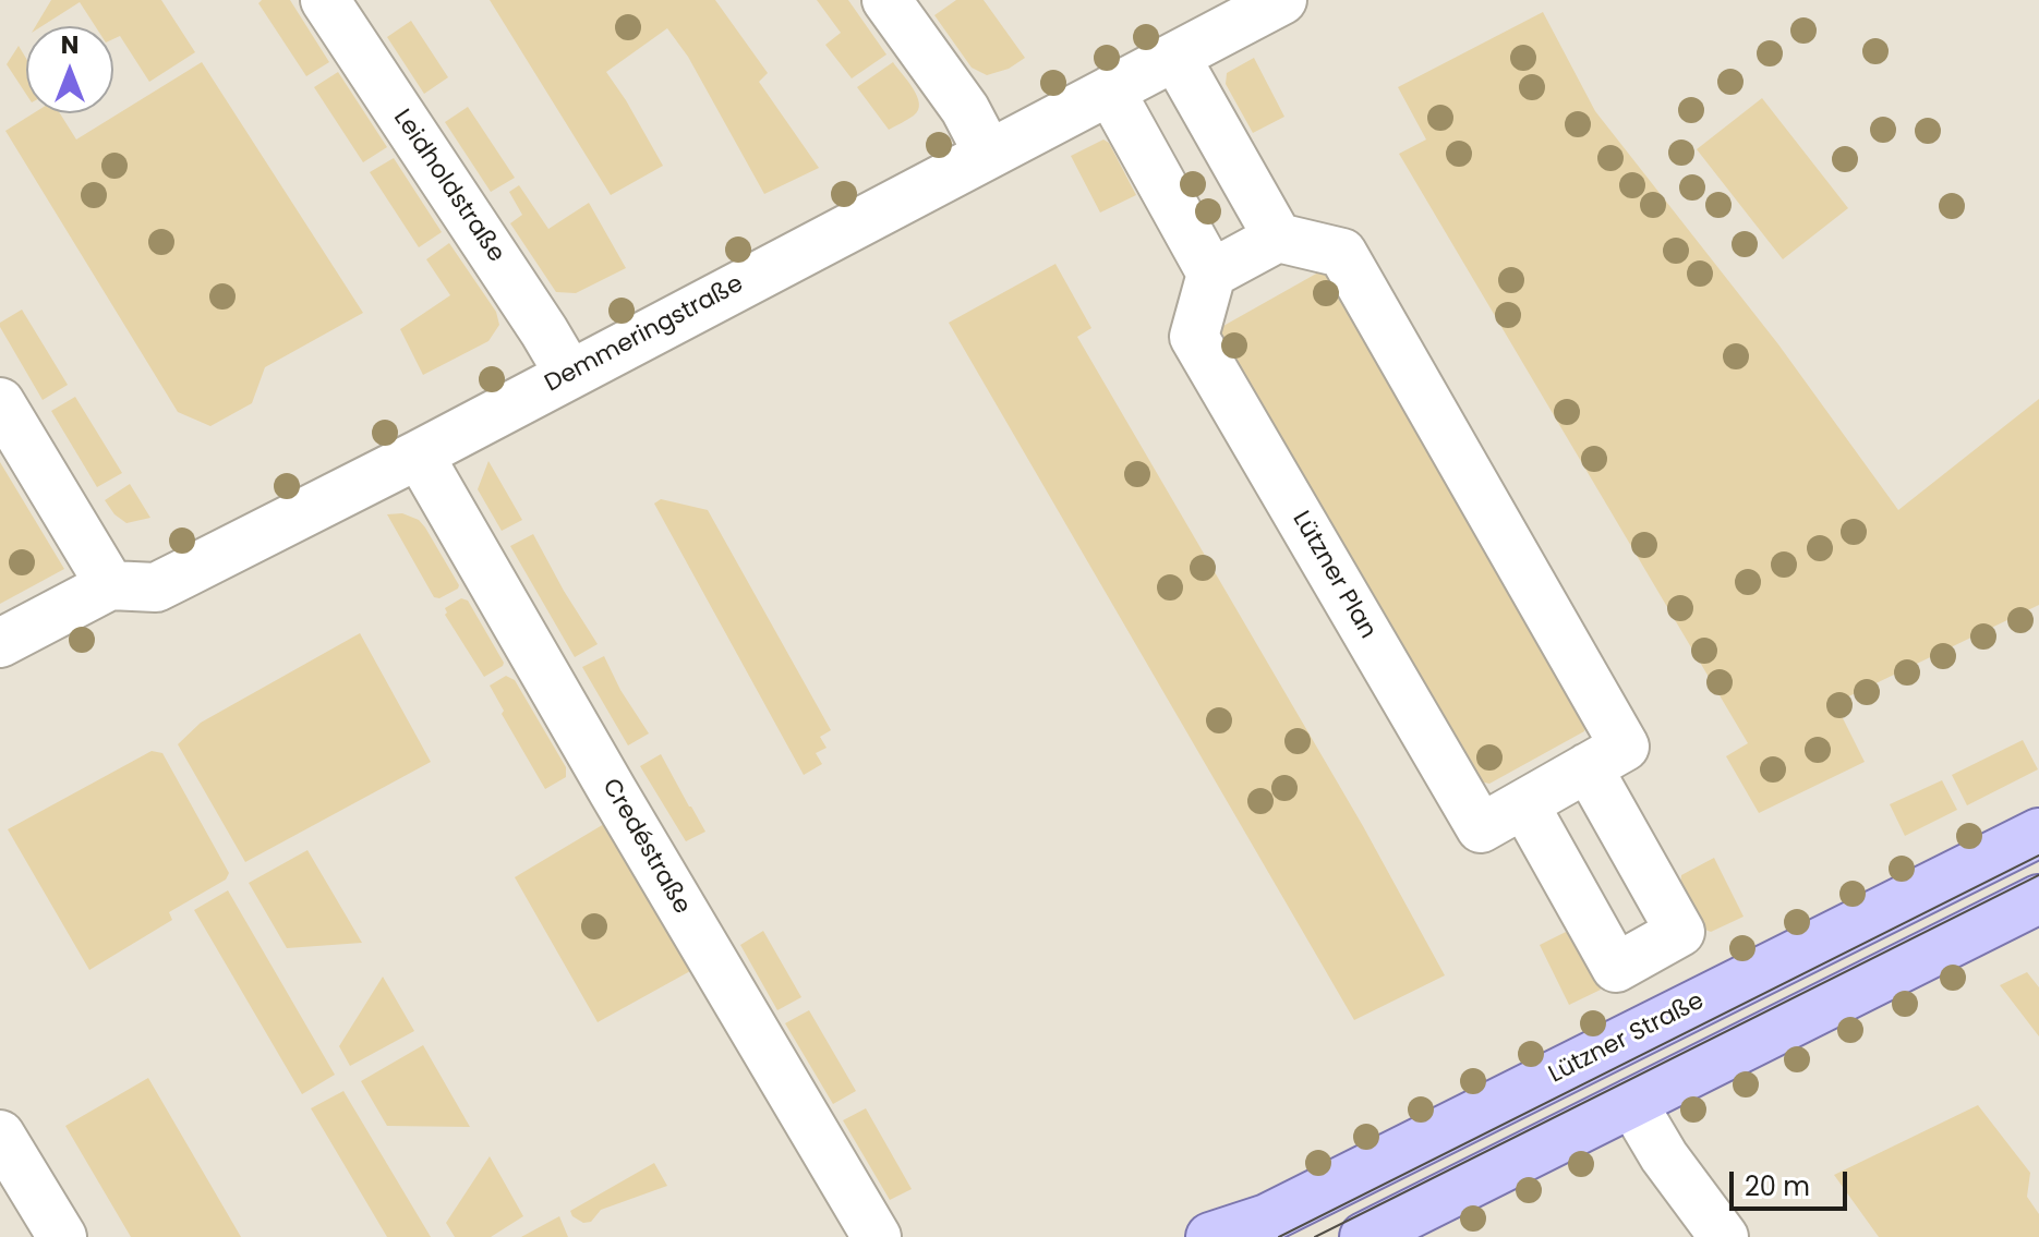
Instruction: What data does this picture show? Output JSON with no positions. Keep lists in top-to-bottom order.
{
  "streets": {
    "main road": ["Lützner Straße"],
    "street": [
      "Leidholdstraße",
      "Demmeringstraße",
      "Lützner Plan",
      "Credéstraße"
    ]
  },
  "crossings": [
    ["Leidholdstraße", "Demmeringstraße"],
    ["Demmeringstraße", "Credéstraße"]
  ],
  "scale_bar": "20 m",
  "north": "top"
}
